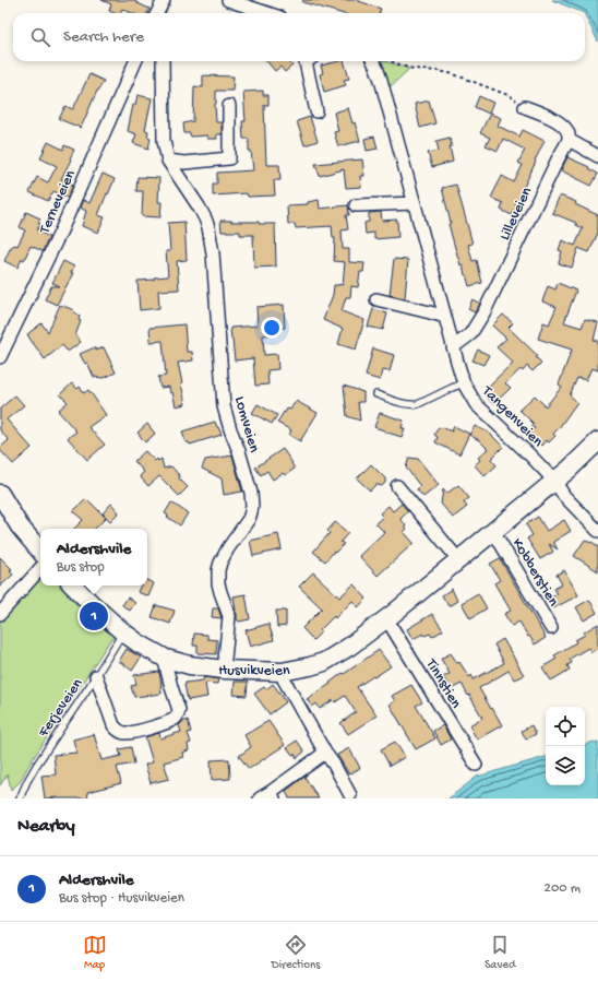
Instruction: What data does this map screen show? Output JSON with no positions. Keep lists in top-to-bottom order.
{
  "streets": {
    "main road": ["Husvikveien"],
    "street": [
      "Terneveien",
      "Lilleveien",
      "Tangenveien",
      "Lomveien",
      "Kobberstien",
      "Tinnstien"
    ],
    "lane": ["Ferjeveien"]
  },
  "crossings": [
    ["Lilleveien", "Tangenveien"],
    ["Tangenveien", "Husvikveien"],
    ["Lomveien", "Husvikveien"],
    ["Kobberstien", "Husvikveien"],
    ["Husvikveien", "Tinnstien"],
    ["Husvikveien", "Ferjeveien"]
  ],
  "page": {
    "search": "Search here",
    "popup": ["Aldershvile", "Bus stop"],
    "pins": "1",
    "heading": "Nearby",
    "list": [
      {
        "mark": "1",
        "name": "Aldershvile",
        "note": "Bus stop · Husvikveien",
        "value": "200 m"
      }
    ],
    "nav": ["Map", "Directions", "Saved"]
  }
}
